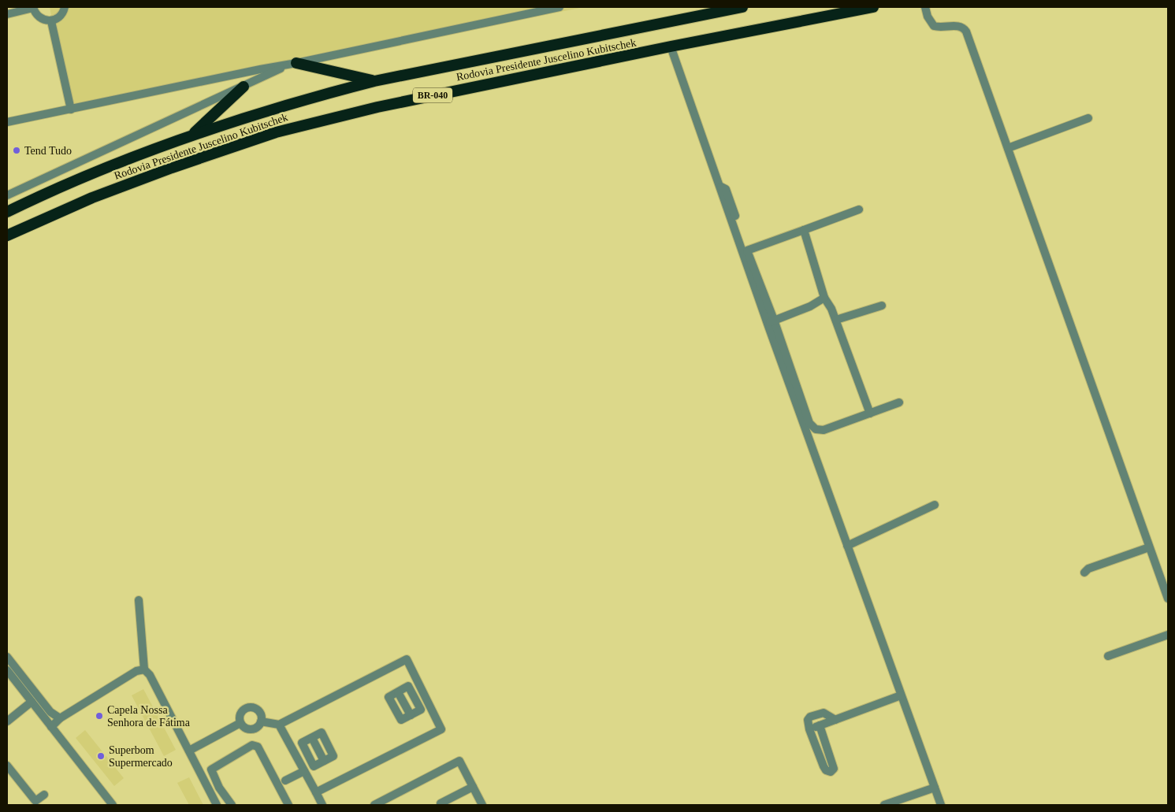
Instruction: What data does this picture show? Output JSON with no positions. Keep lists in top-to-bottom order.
{
  "streets": {
    "highway": ["Rodovia Presidente Juscelino Kubitschek", "BR-040"]
  },
  "places": ["Tend Tudo", "Capela Nossa Senhora de Fátima", "Superbom Supermercado"]
}
